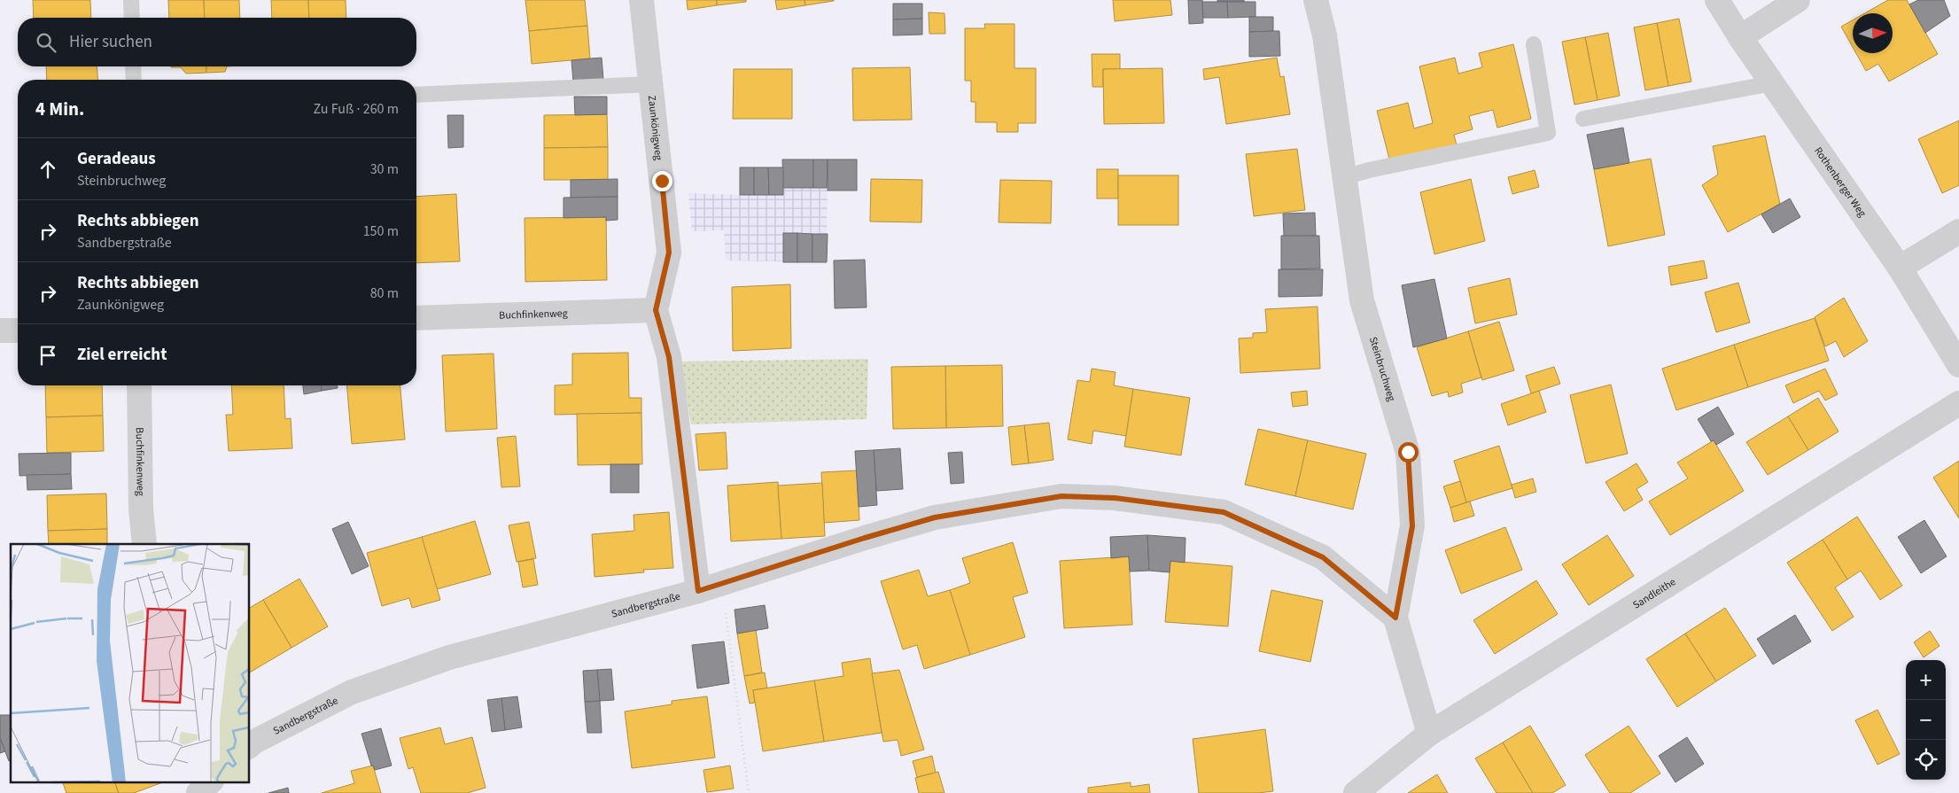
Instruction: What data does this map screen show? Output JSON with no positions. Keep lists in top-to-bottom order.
{
  "streets": {
    "street": [
      "Zaunkönigweg",
      "Rothenberger Weg",
      "Buchfinkenweg",
      "Steinbruchweg",
      "Sandleithe",
      "Sandbergstraße"
    ]
  },
  "crossings": [
    ["Zaunkönigweg", "Buchfinkenweg"],
    ["Zaunkönigweg", "Sandbergstraße"],
    ["Steinbruchweg", "Sandleithe"],
    ["Steinbruchweg", "Sandbergstraße"]
  ],
  "north": "right",
  "page": {
    "search": "Hier suchen",
    "heading": ["4 Min.", "Zu Fuß · 260 m"],
    "list": [
      ["Geradeaus", "Steinbruchweg", "30 m"],
      ["Rechts abbiegen", "Sandbergstraße", "150 m"],
      ["Rechts abbiegen", "Zaunkönigweg", "80 m"],
      "Ziel erreicht"
    ],
    "map_buttons": ["+", "−"]
  }
}
